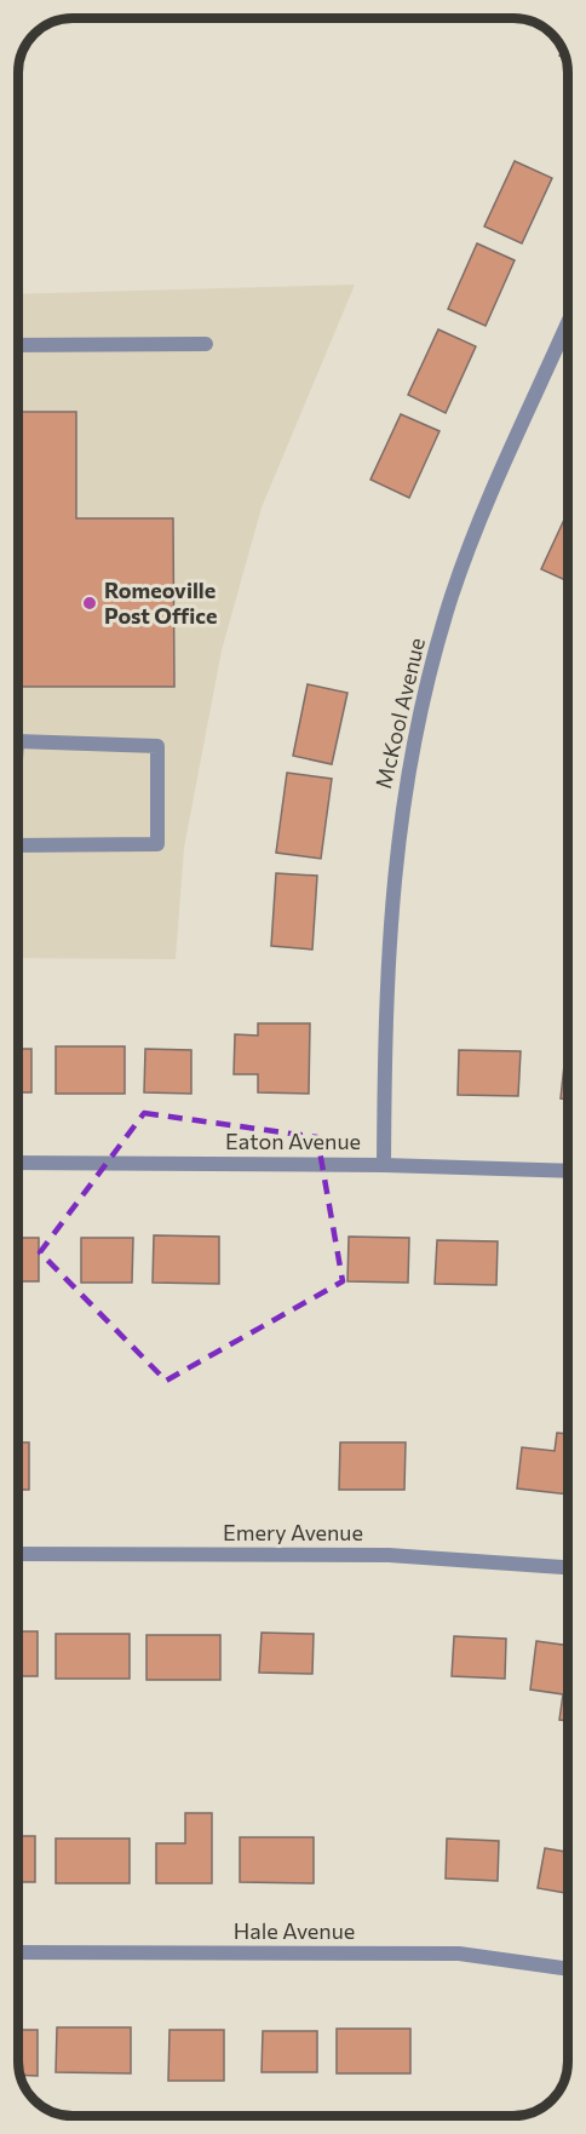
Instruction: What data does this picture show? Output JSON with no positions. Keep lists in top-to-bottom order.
{
  "streets": {
    "street": [
      "McKool Avenue",
      "Eaton Avenue",
      "Emery Avenue",
      "Hale Avenue"
    ]
  },
  "crossings": [
    ["McKool Avenue", "Eaton Avenue"]
  ],
  "places": ["Romeoville Post Office"]
}
